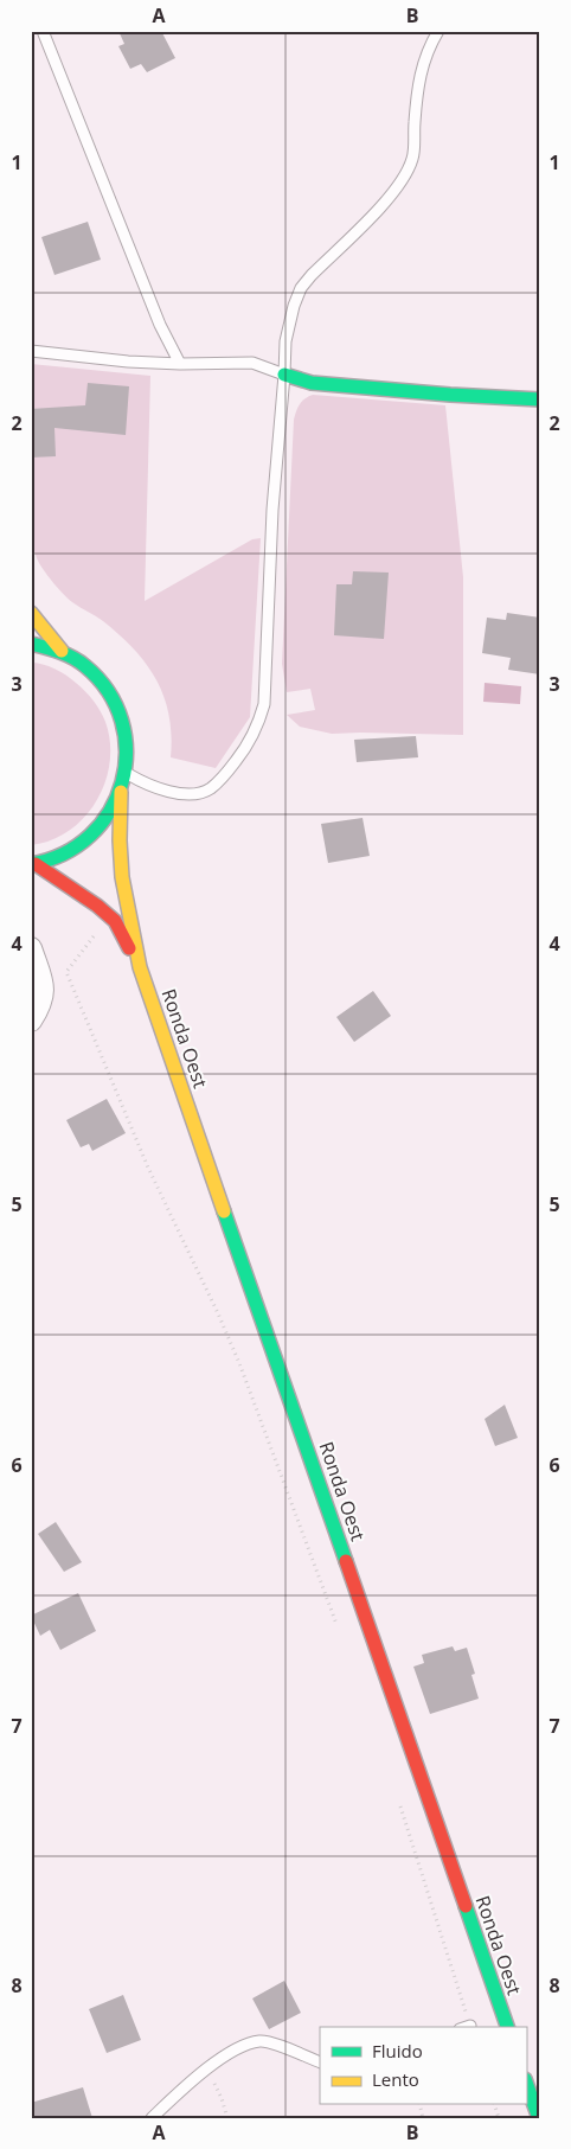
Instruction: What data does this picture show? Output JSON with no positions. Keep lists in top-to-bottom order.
{
  "streets": {
    "main road": ["Ronda Oest"]
  },
  "legend": ["Fluido", "Lento"],
  "grid": {
    "columns": ["A", "B"],
    "rows": [
      "1",
      "2",
      "3",
      "4",
      "5",
      "6",
      "7",
      "8"
    ]
  }
}
